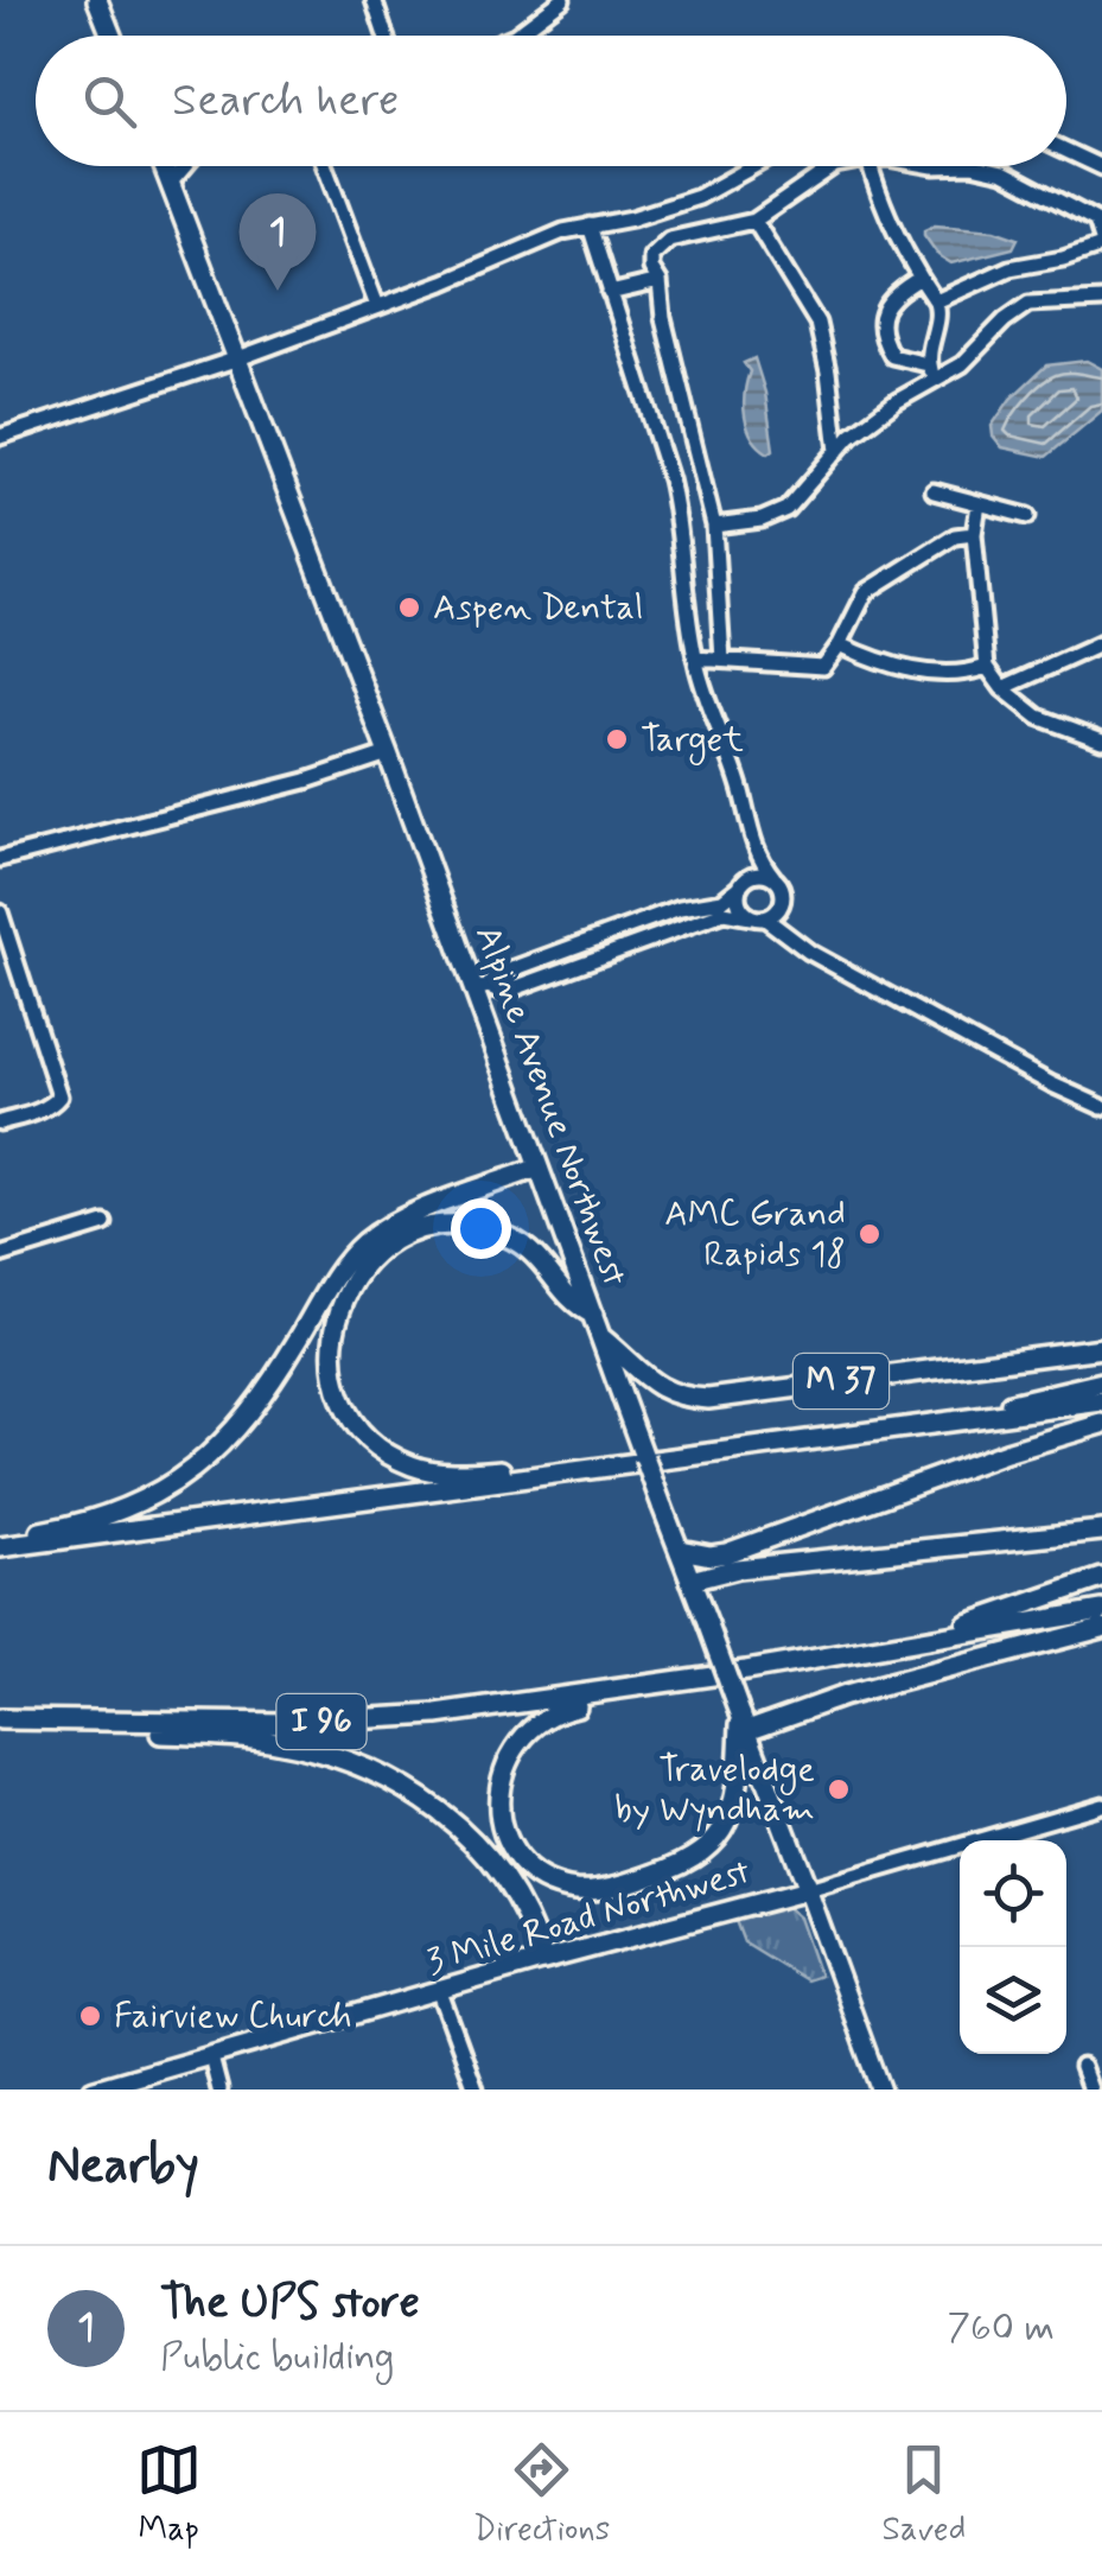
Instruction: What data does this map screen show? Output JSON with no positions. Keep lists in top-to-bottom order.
{
  "streets": {
    "highway": [
      "Alpine Avenue Northwest",
      "M 37",
      "I 96",
      "3 Mile Road Northwest"
    ]
  },
  "crossings": [
    ["Alpine Avenue Northwest", "M 37"],
    ["Alpine Avenue Northwest", "3 Mile Road Northwest"],
    ["M 37", "I 96"]
  ],
  "places": [
    "Aspen Dental",
    "Target",
    "AMC Grand Rapids 18",
    "Travelodge by Wyndham",
    "Fairview Church"
  ],
  "page": {
    "search": "Search here",
    "pins": "1",
    "heading": "Nearby",
    "list": [
      {
        "mark": "1",
        "name": "The UPS store",
        "note": "Public building",
        "value": "760 m"
      }
    ],
    "nav": ["Map", "Directions", "Saved"]
  }
}
